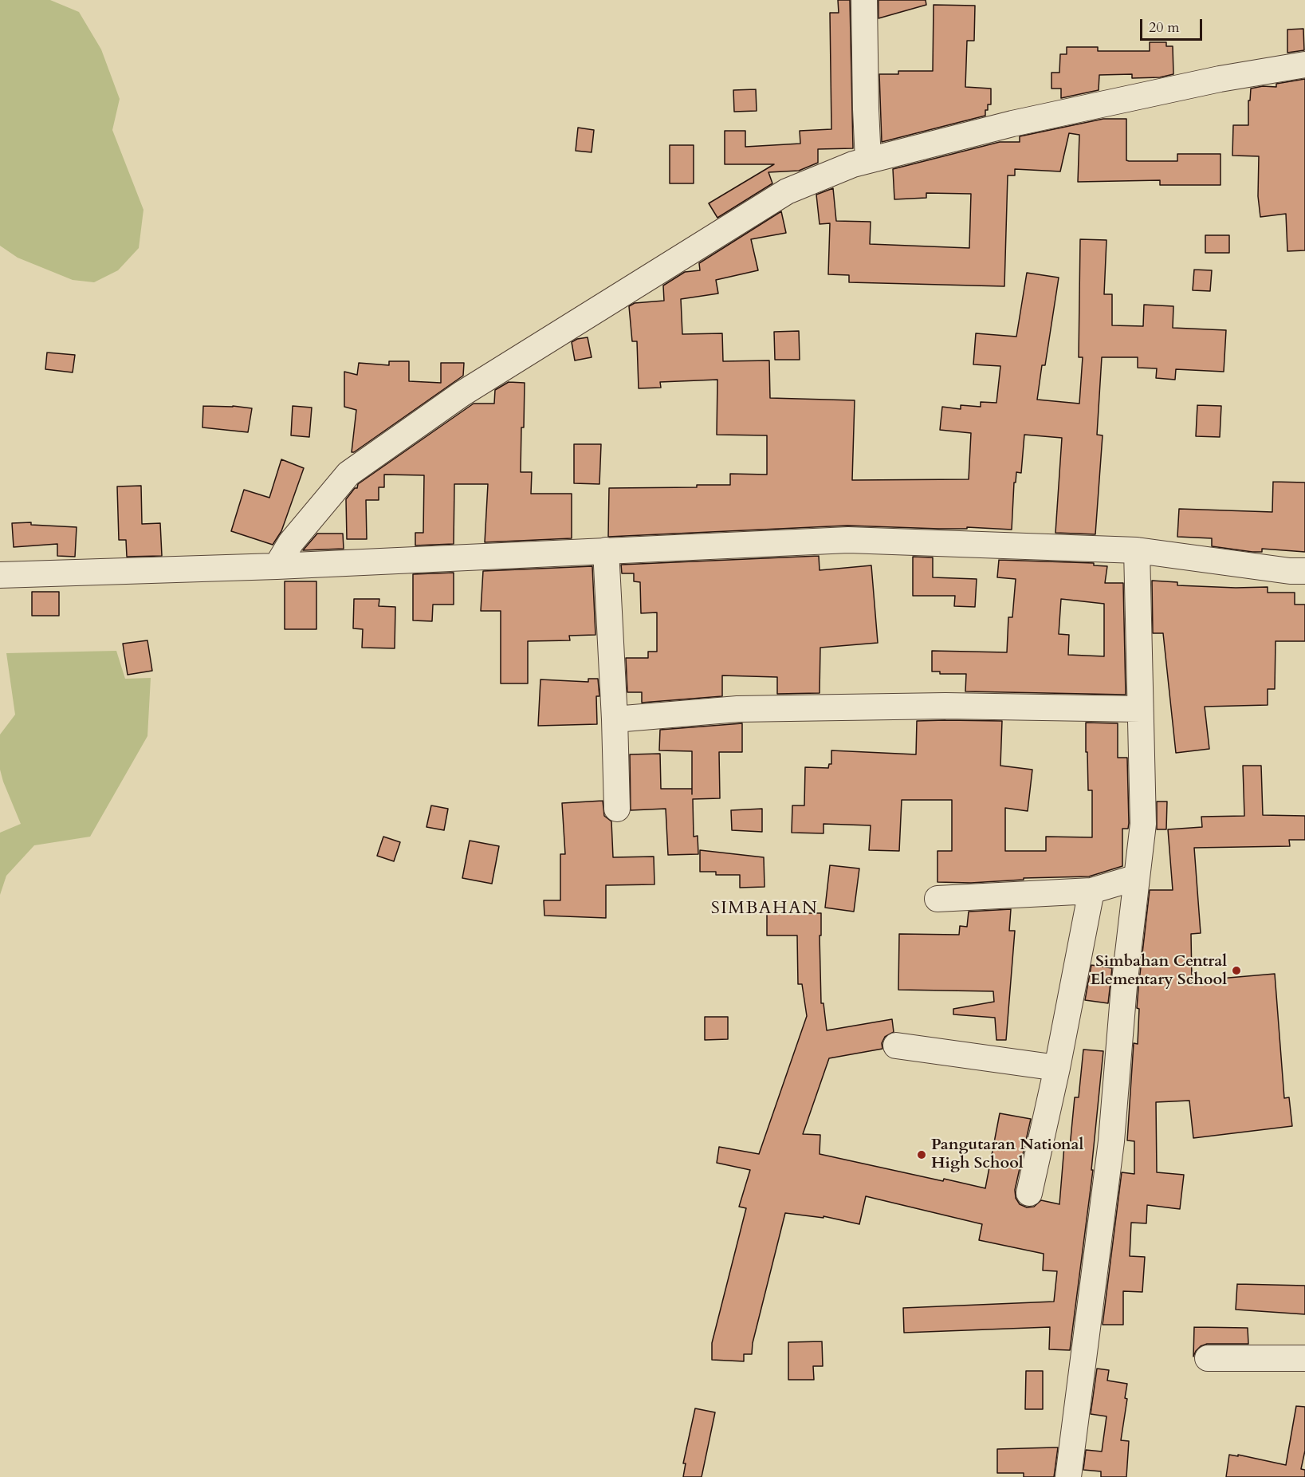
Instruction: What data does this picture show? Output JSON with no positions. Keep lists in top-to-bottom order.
{
  "districts": ["SIMBAHAN"],
  "places": ["Simbahan Central Elementary School", "Pangutaran National High School"],
  "scale_bar": "20 m"
}
